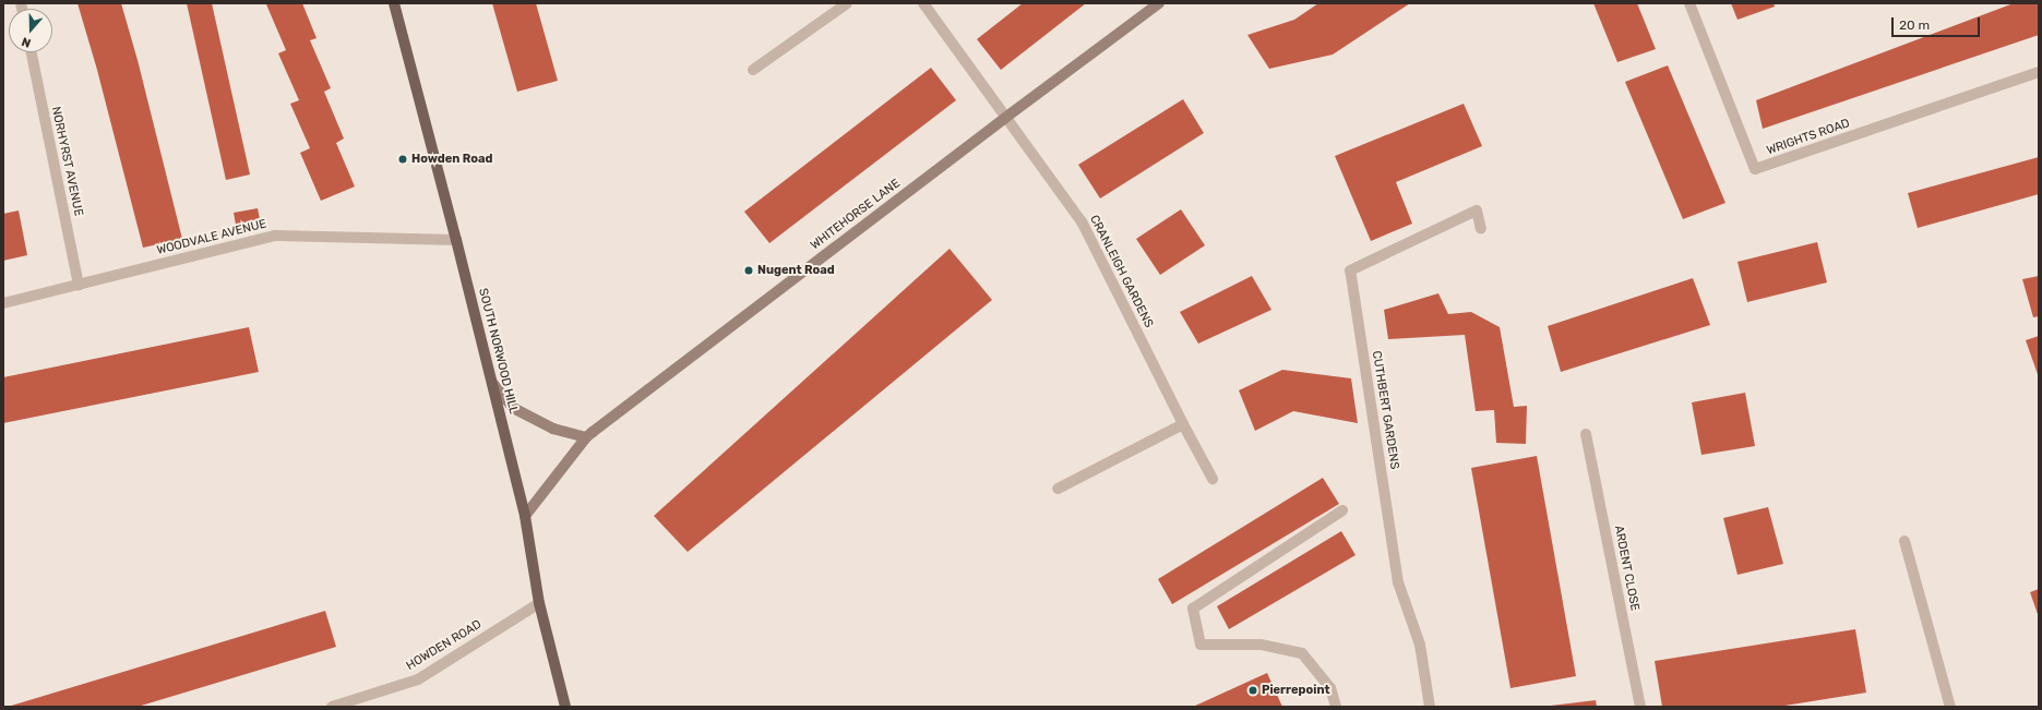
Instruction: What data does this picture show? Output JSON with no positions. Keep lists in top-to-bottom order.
{
  "streets": {
    "main road": ["WHITEHORSE LANE", "SOUTH NORWOOD HILL"],
    "street": [
      "WRIGHTS ROAD",
      "NORHYRST AVENUE",
      "WOODVALE AVENUE",
      "CRANLEIGH GARDENS",
      "CUTHBERT GARDENS",
      "ARDENT CLOSE",
      "HOWDEN ROAD"
    ]
  },
  "crossings": [
    ["NORHYRST AVENUE", "WOODVALE AVENUE"],
    ["WHITEHORSE LANE", "CRANLEIGH GARDENS"],
    ["WHITEHORSE LANE", "SOUTH NORWOOD HILL"],
    ["WOODVALE AVENUE", "SOUTH NORWOOD HILL"],
    ["SOUTH NORWOOD HILL", "HOWDEN ROAD"]
  ],
  "places": ["Howden Road", "Nugent Road", "Pierrepoint"],
  "scale_bar": "20 m",
  "north": "bottom"
}
